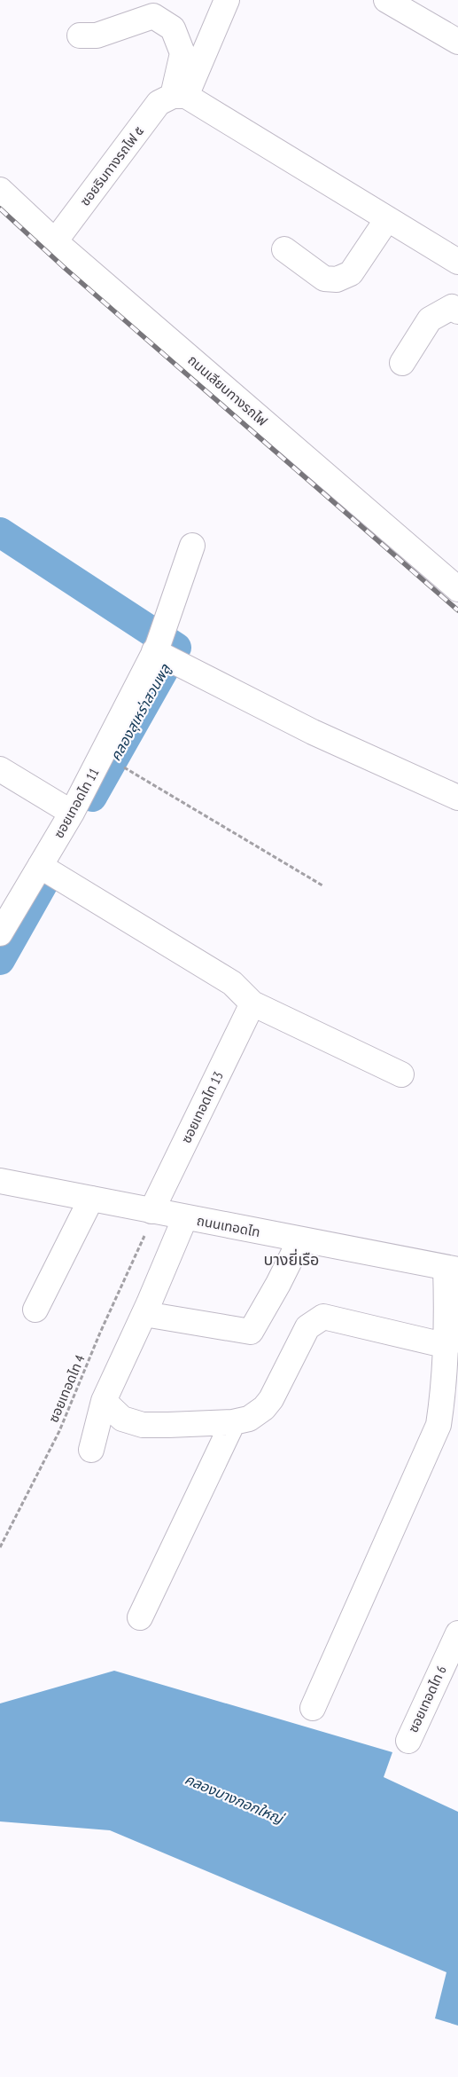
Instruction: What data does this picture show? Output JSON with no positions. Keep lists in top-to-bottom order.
{
  "streets": {
    "street": [
      "ซอยริมทางรถไฟ ๕",
      "ถนนเลียบทางรถไฟ",
      "ซอยเทอดไท 11",
      "ซอยเทอดไท 13",
      "ถนนเทอดไท",
      "ซอยเทอดไท 6"
    ],
    "path": ["ซอยเทอดไท 4"]
  },
  "crossings": [
    ["ซอยริมทางรถไฟ ๕", "ถนนเลียบทางรถไฟ"],
    ["ซอยเทอดไท 13", "ถนนเทอดไท"]
  ],
  "districts": ["บางยี่เรือ"],
  "water": ["คลองสุเหร่าสวนพลู", "คลองบางกอกใหญ่"]
}
